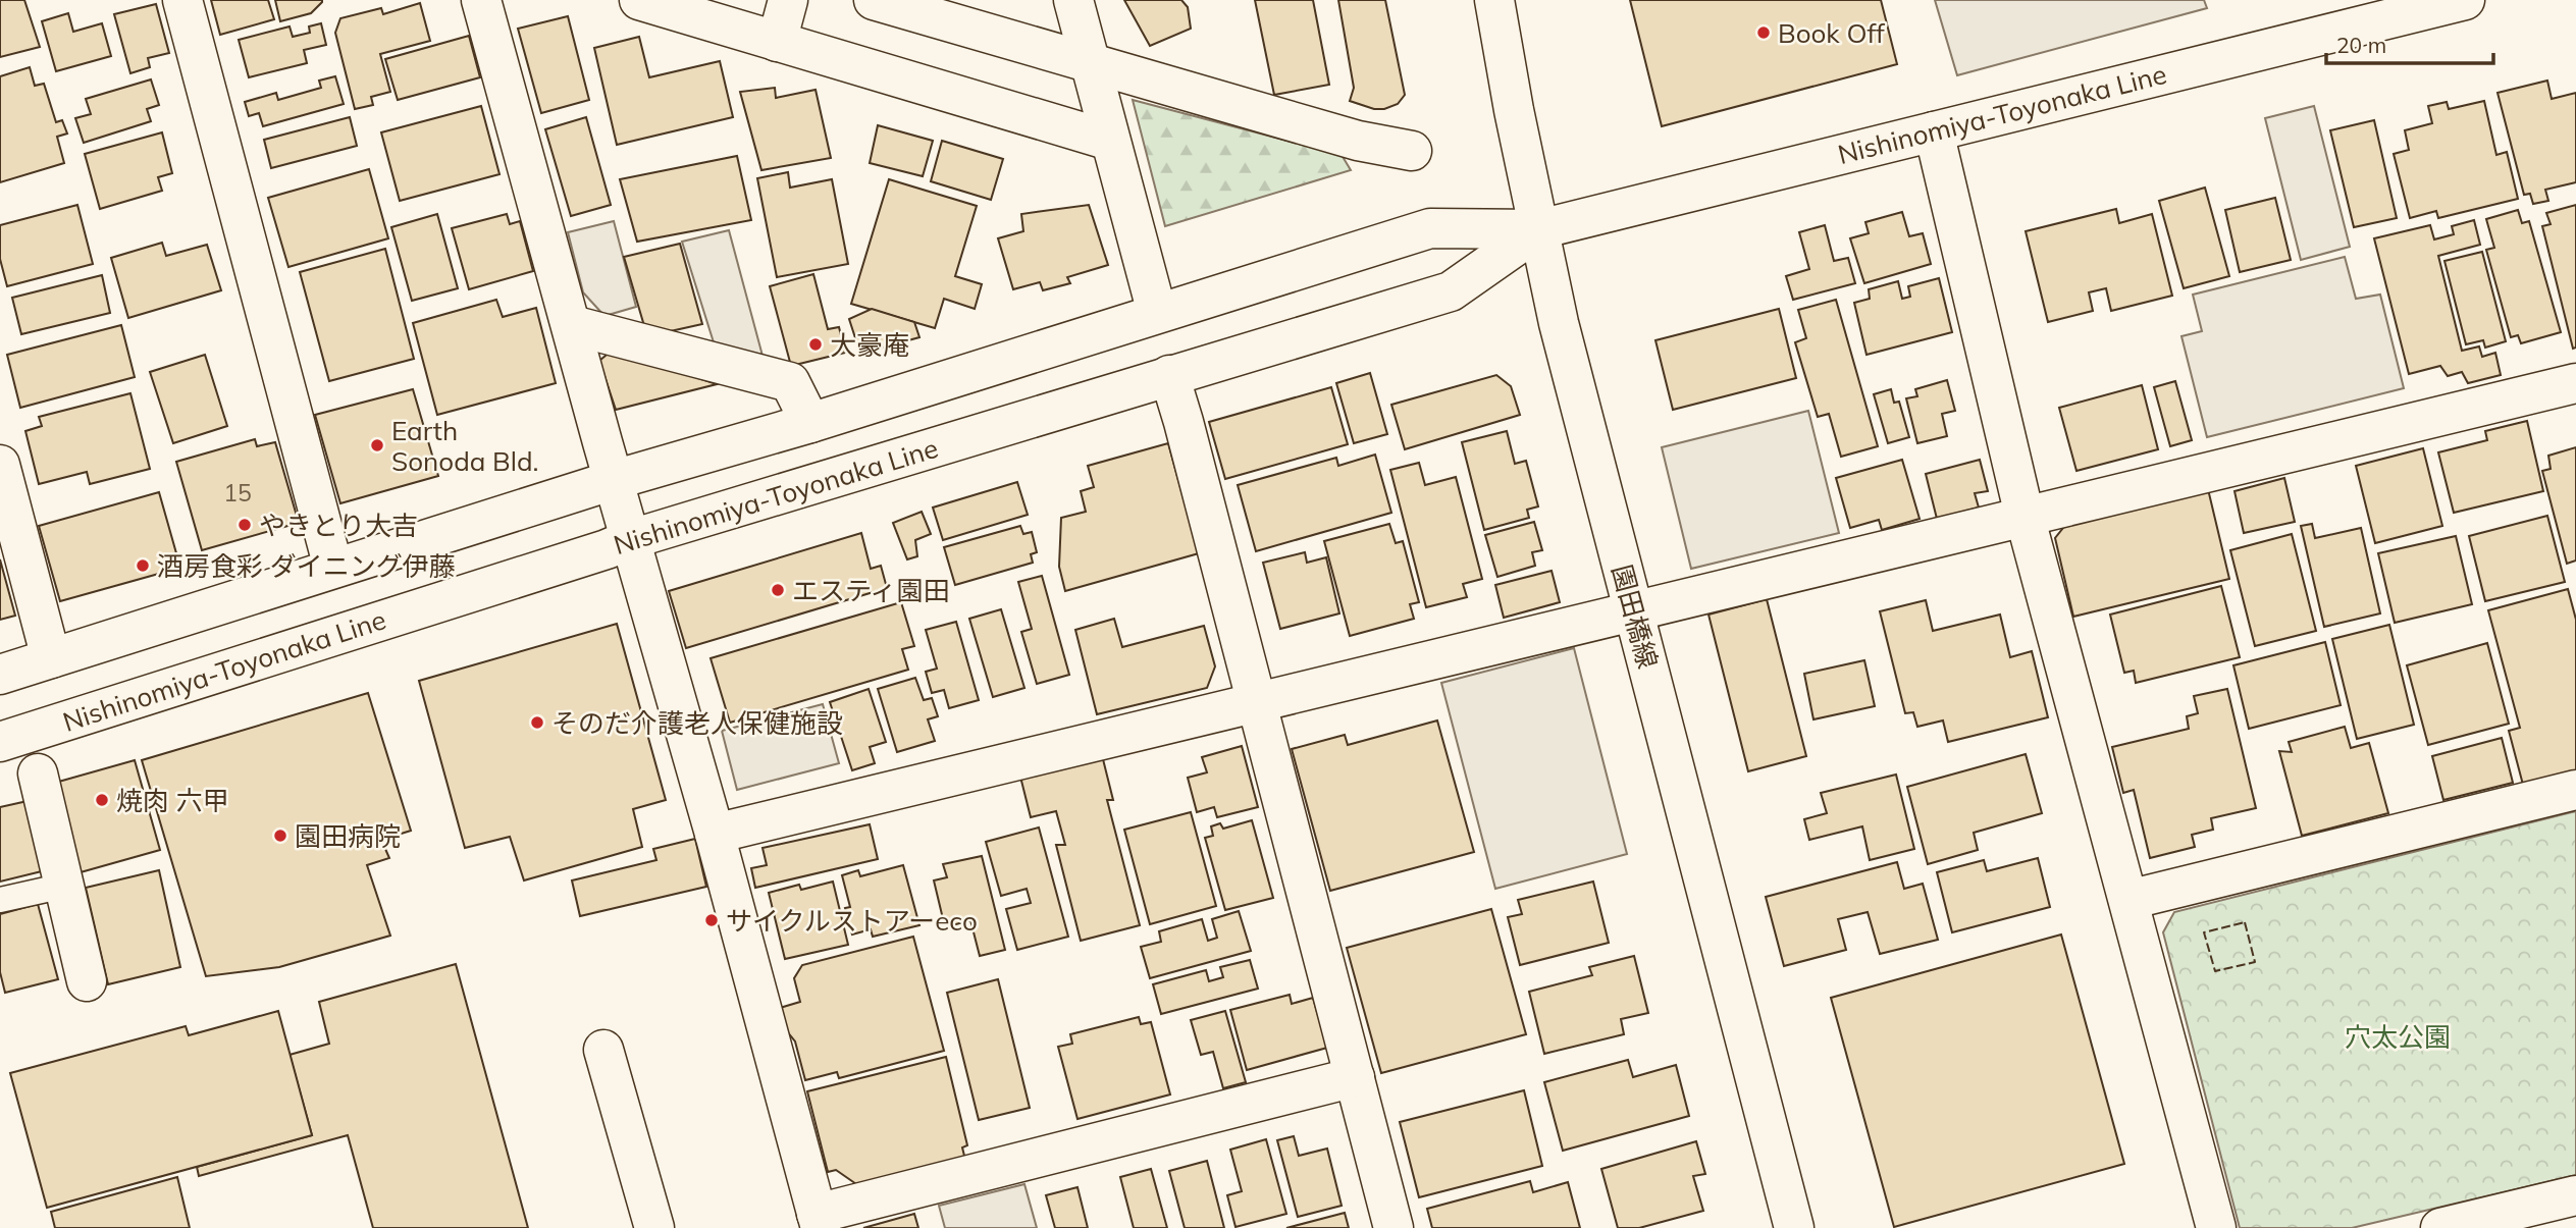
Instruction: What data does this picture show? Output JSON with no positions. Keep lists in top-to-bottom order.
{
  "streets": {
    "street": ["Nishinomiya-Toyonaka Line", "園田橋線"]
  },
  "crossings": [
    ["Nishinomiya-Toyonaka Line", "園田橋線"]
  ],
  "parks": ["穴太公園"],
  "places": [
    "Book Off",
    "大豪庵",
    "Earth Sonoda Bld.",
    "やきとり大吉",
    "酒房食彩 ダイニング伊藤",
    "エスティ園田",
    "そのだ介護老人保健施設",
    "焼肉 六甲",
    "園田病院",
    "サイクルストアーeco"
  ],
  "house_numbers": ["15"],
  "scale_bar": "20 m"
}
